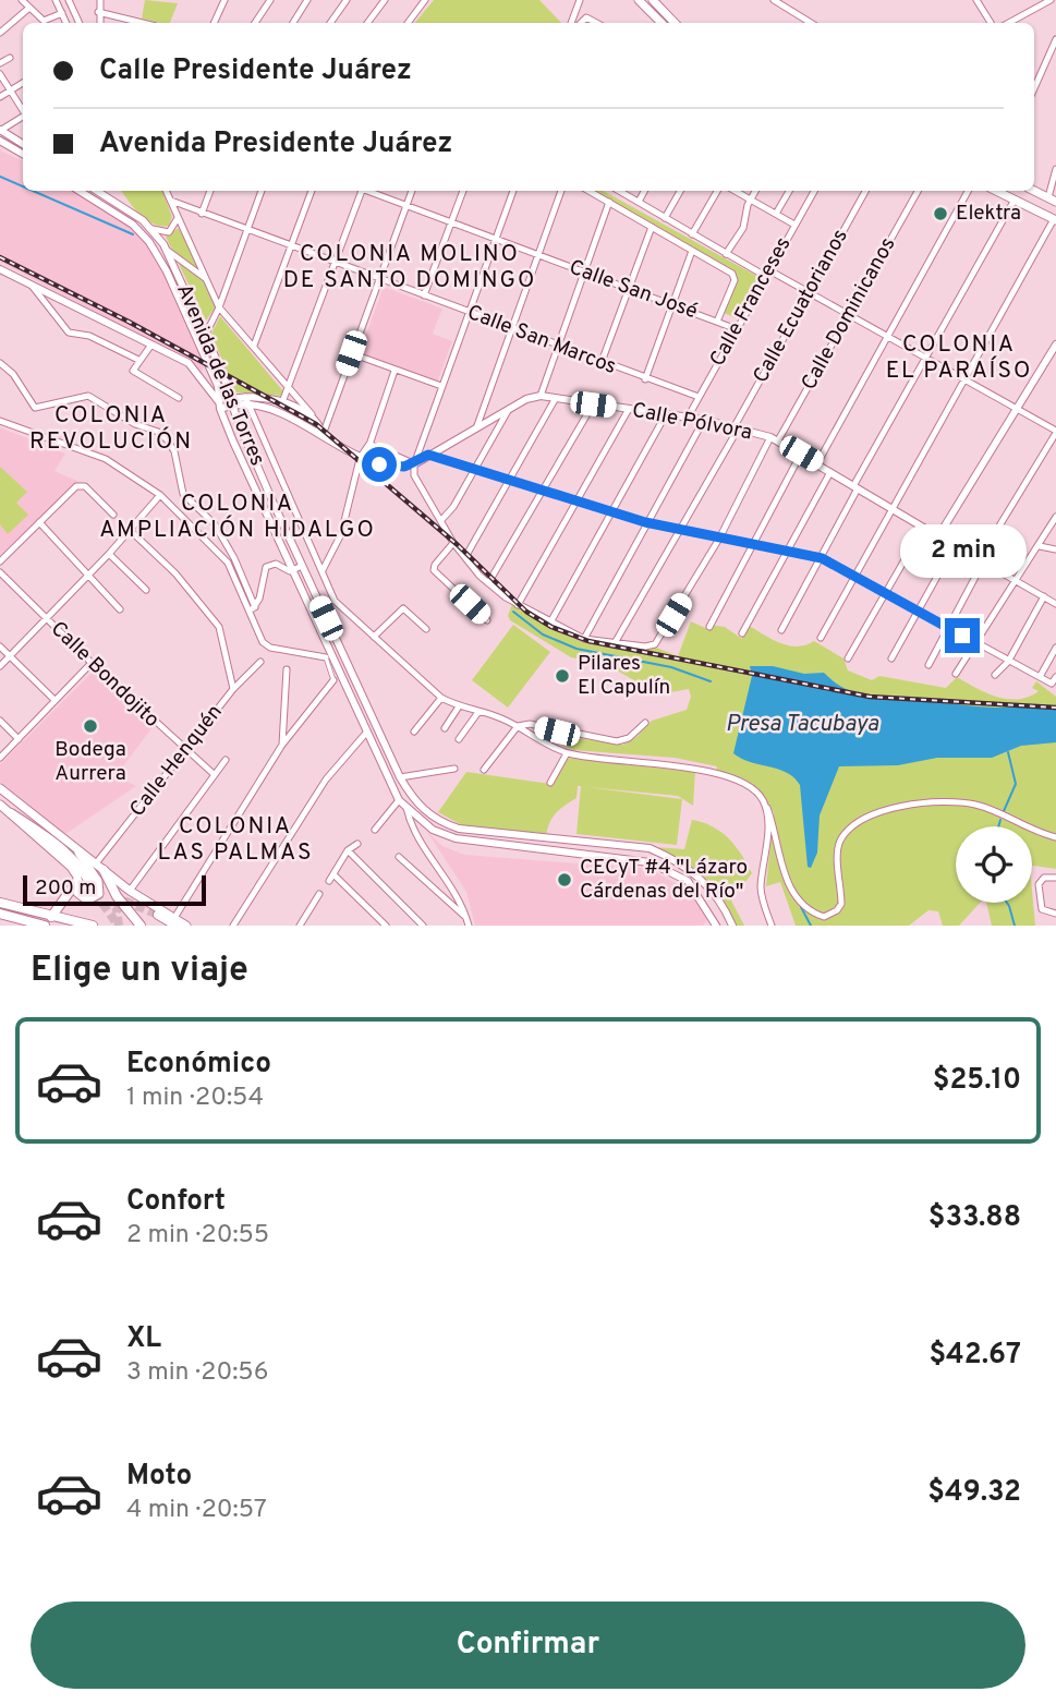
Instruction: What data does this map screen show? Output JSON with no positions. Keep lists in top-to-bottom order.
{
  "streets": {
    "street": [
      "Calle San José",
      "Calle Franceses",
      "Calle Ecuatorianos",
      "Calle Dominicanos",
      "Calle San Marcos",
      "Avenida de las Torres",
      "Calle Pólvora",
      "Calle Bondojito",
      "Calle Henquén"
    ]
  },
  "crossings": [
    ["Calle San José", "Calle Franceses"],
    ["Calle Franceses", "Calle San Marcos"],
    ["Calle Franceses", "Calle Pólvora"],
    ["Calle Ecuatorianos", "Calle Dominicanos"],
    ["Calle Ecuatorianos", "Calle Pólvora"],
    ["Calle Dominicanos", "Calle Pólvora"],
    ["Calle Bondojito", "Calle Henquén"]
  ],
  "districts": [
    "COLONIA MOLINO DE SANTO DOMINGO",
    "COLONIA EL PARAÍSO",
    "COLONIA REVOLUCIÓN",
    "COLONIA AMPLIACIÓN HIDALGO",
    "COLONIA LAS PALMAS"
  ],
  "water": ["Presa Tacubaya"],
  "places": [
    "Elektra",
    "Pilares El Capulín",
    "Bodega Aurrera",
    "CECyT #4 \"Lázaro Cárdenas del Río\""
  ],
  "scale_bar": "200 m",
  "page": {
    "banner": ["Calle Presidente Juárez", "Avenida Presidente Juárez"],
    "bubble": "2 min",
    "scale": "200 m",
    "heading": "Elige un viaje",
    "list": [
      {
        "name": "Económico",
        "note": "1 min · 20:54",
        "value": "$25.10"
      },
      {
        "name": "Confort",
        "note": "2 min · 20:55",
        "value": "$33.88"
      },
      {
        "name": "XL",
        "note": "3 min · 20:56",
        "value": "$42.67"
      },
      {
        "name": "Moto",
        "note": "4 min · 20:57",
        "value": "$49.32"
      }
    ],
    "buttons": "Confirmar"
  }
}
